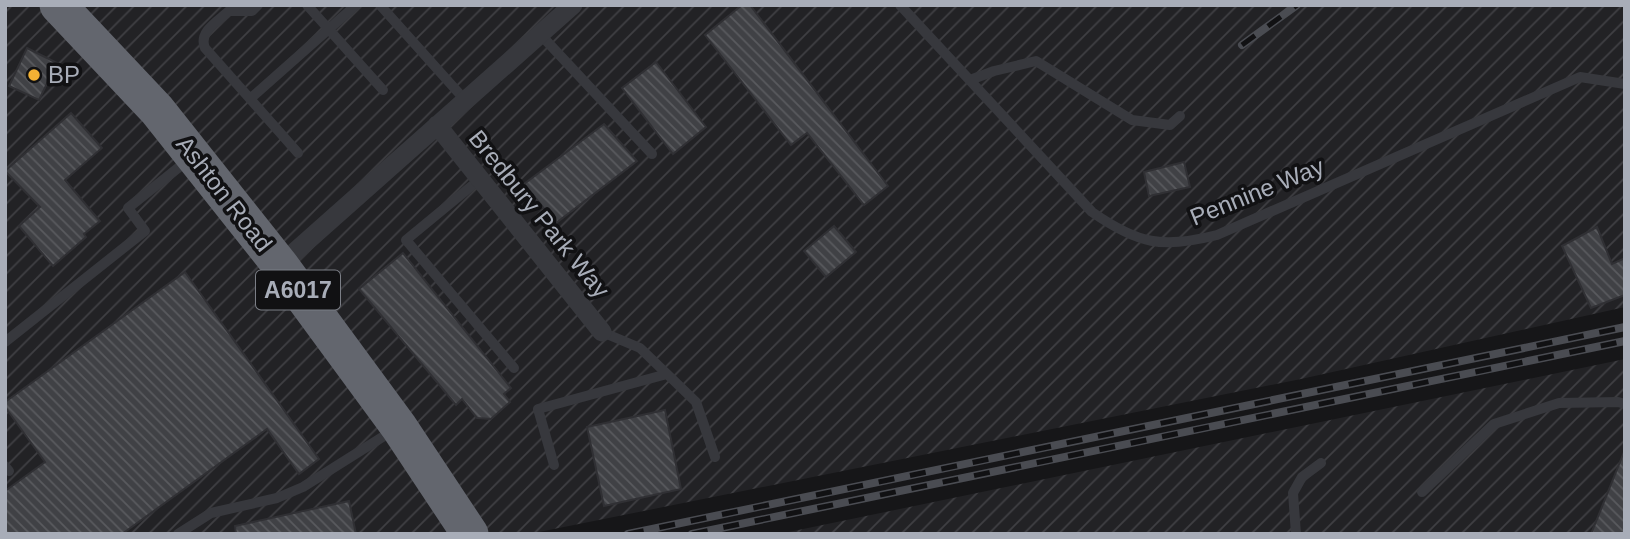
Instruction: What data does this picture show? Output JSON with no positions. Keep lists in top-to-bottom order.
{
  "streets": {
    "highway": ["Ashton Road", "A6017"],
    "street": ["Bredbury Park Way"],
    "lane": ["Pennine Way"]
  },
  "crossings": [
    ["Ashton Road", "Bredbury Park Way"]
  ],
  "places": ["BP"]
}
